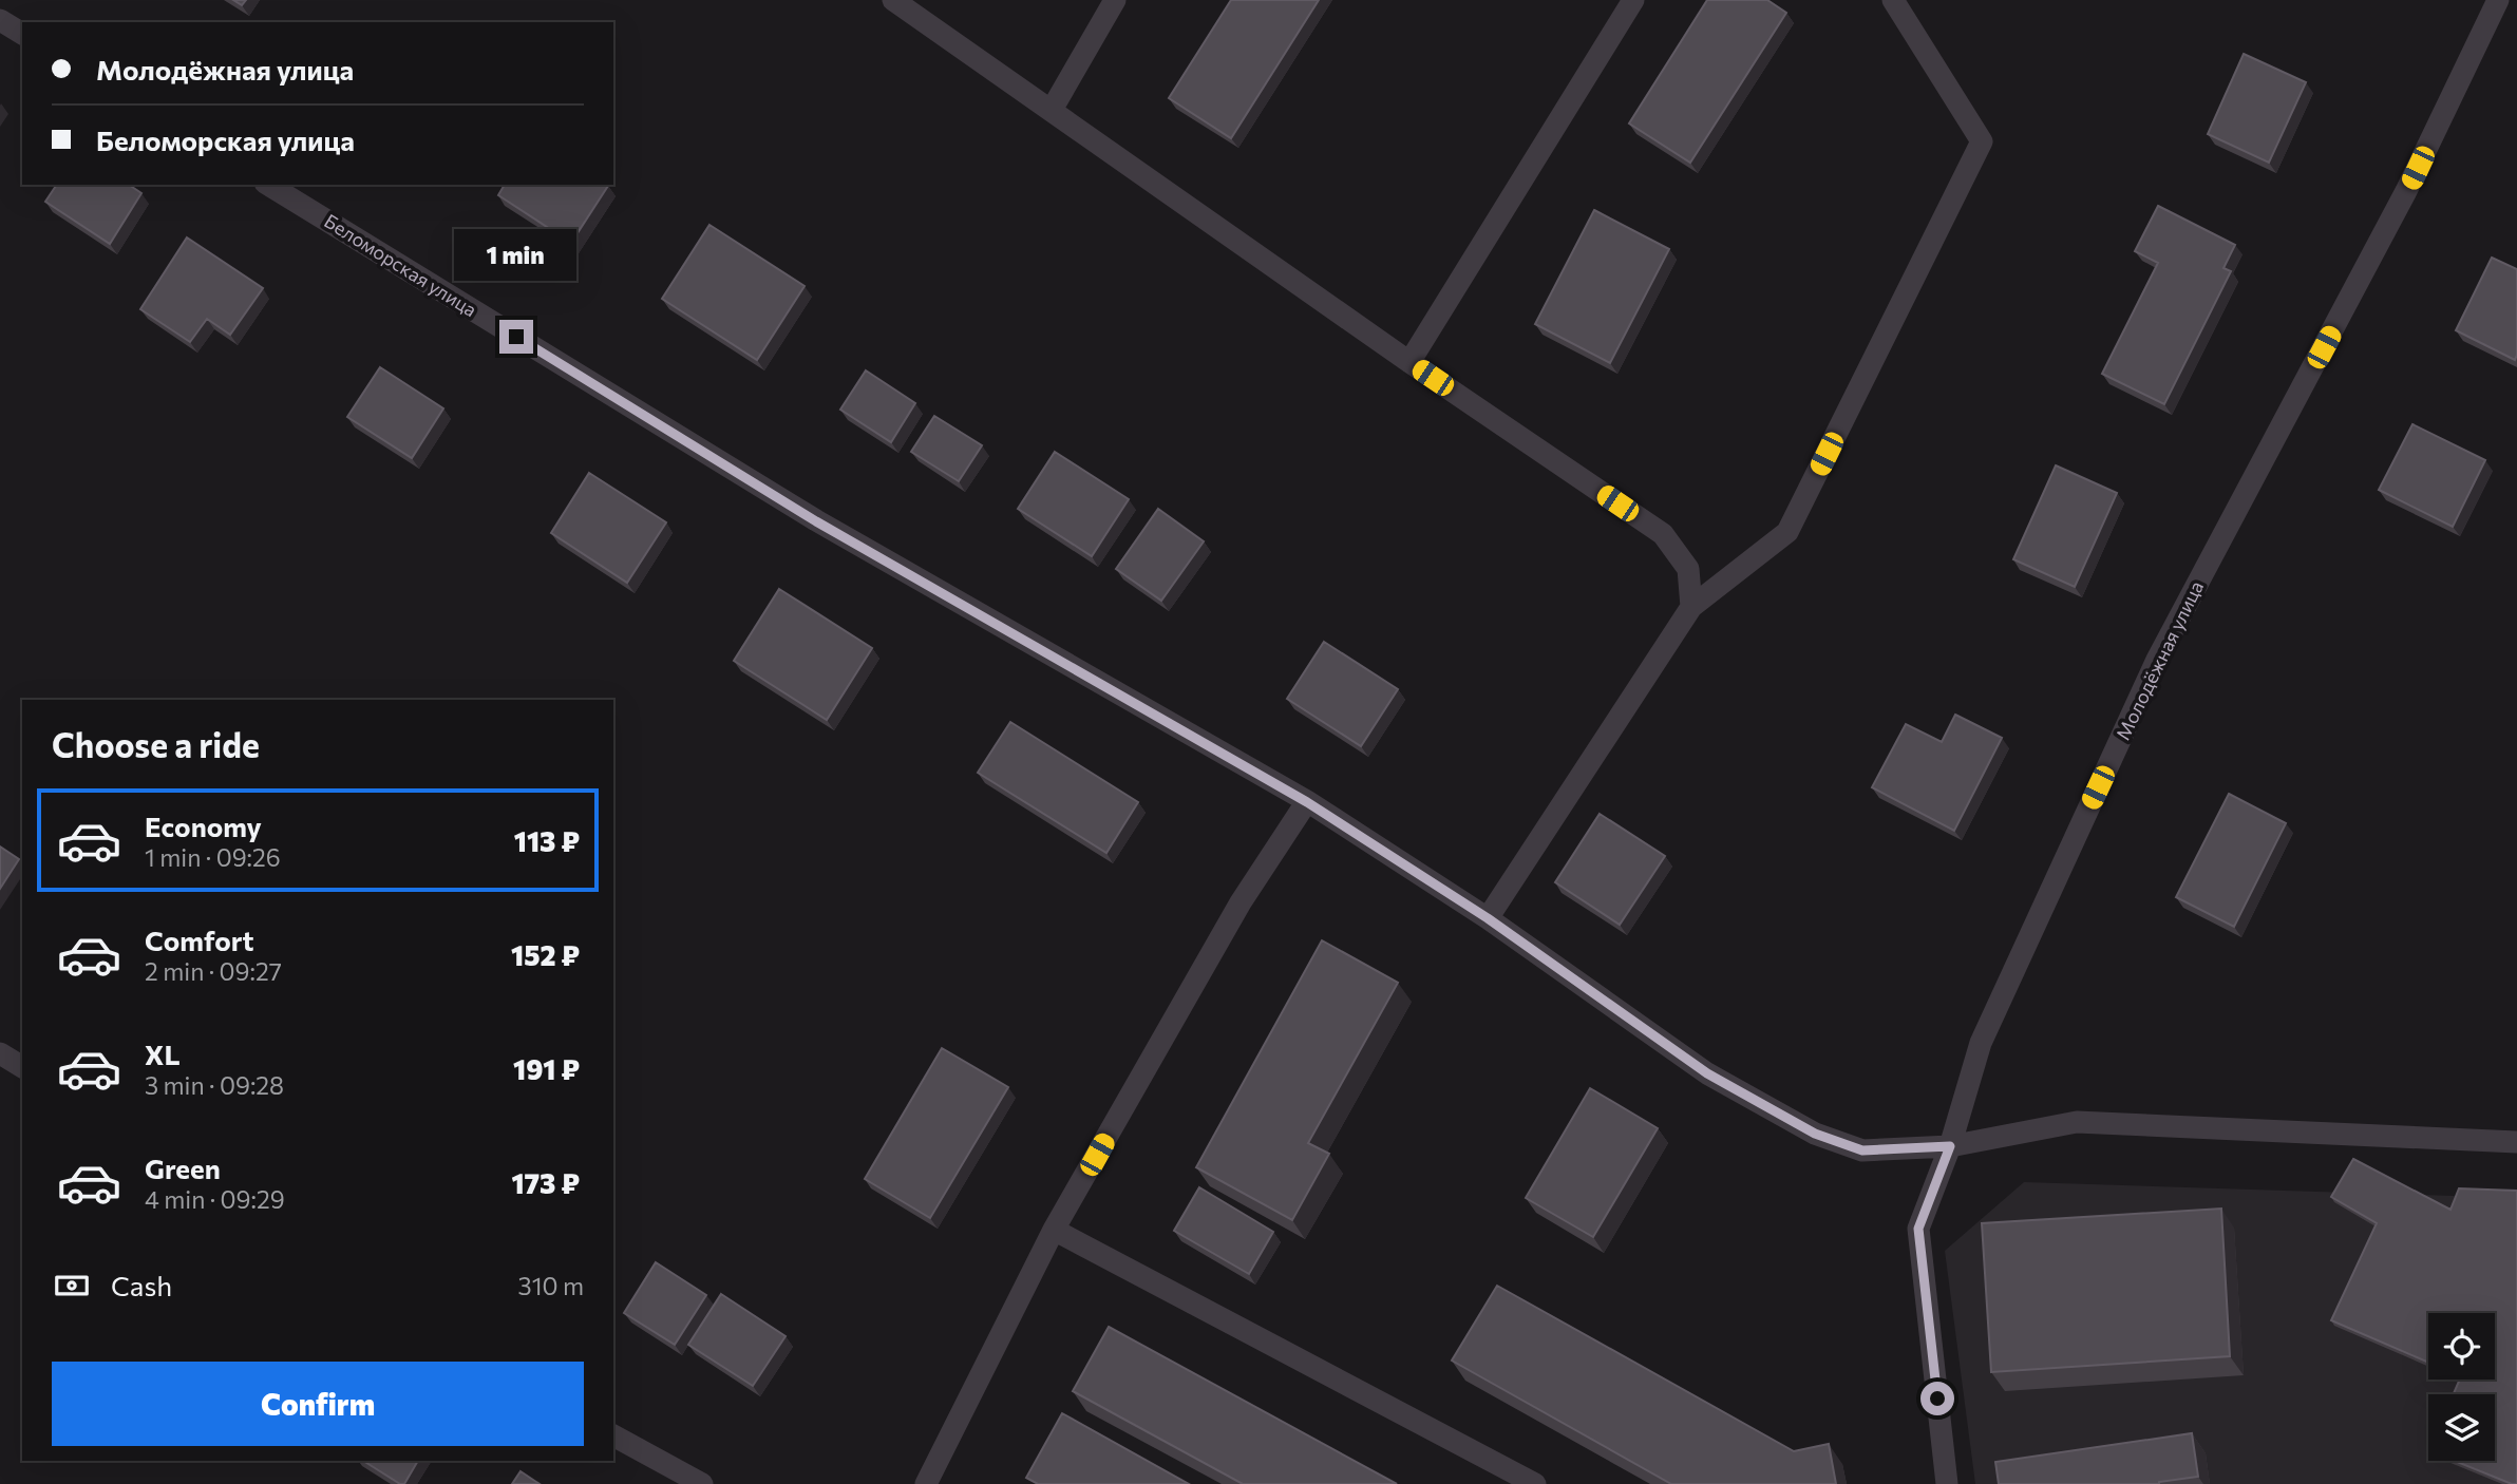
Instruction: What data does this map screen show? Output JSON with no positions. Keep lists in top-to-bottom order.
{
  "streets": {
    "street": ["Беломорская улица", "Молодёжная улица"]
  },
  "crossings": [
    ["Беломорская улица", "Молодёжная улица"]
  ],
  "page": {
    "banner": ["Молодёжная улица", "Беломорская улица"],
    "bubble": "1 min",
    "heading": "Choose a ride",
    "list": [
      {
        "name": "Economy",
        "note": "1 min · 09:26",
        "value": "113 ₽"
      },
      {
        "name": "Comfort",
        "note": "2 min · 09:27",
        "value": "152 ₽"
      },
      {
        "name": "XL",
        "note": "3 min · 09:28",
        "value": "191 ₽"
      },
      {
        "name": "Green",
        "note": "4 min · 09:29",
        "value": "173 ₽"
      }
    ],
    "pay": ["Cash", "310 m"],
    "buttons": "Confirm"
  }
}
